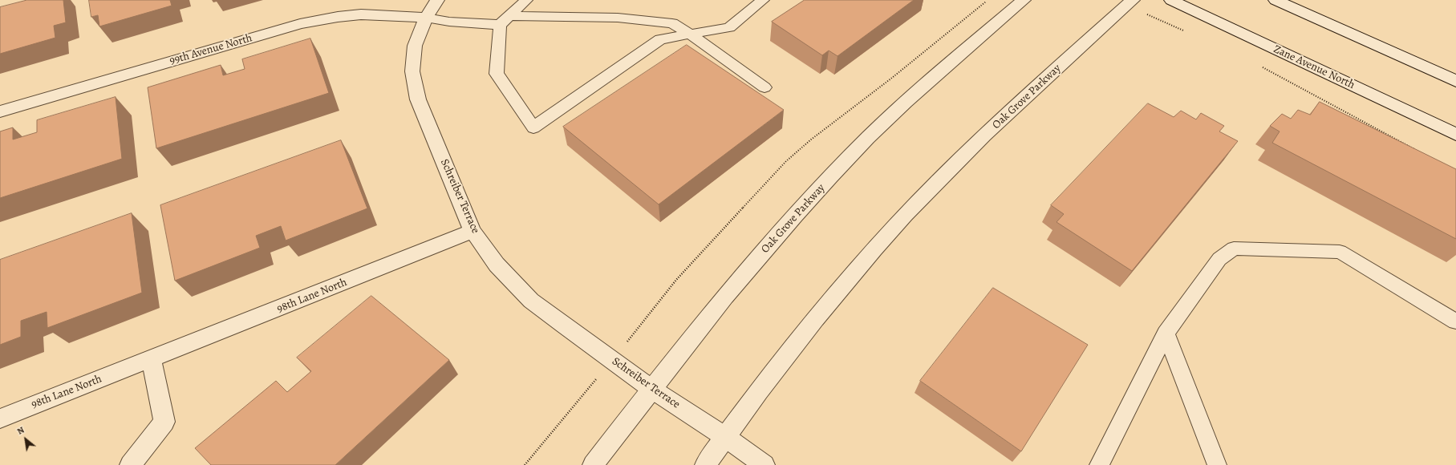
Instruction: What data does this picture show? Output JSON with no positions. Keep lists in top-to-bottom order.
{
  "streets": {
    "street": [
      "99th Avenue North",
      "Zane Avenue North",
      "Oak Grove Parkway",
      "Schreiber Terrace",
      "98th Lane North"
    ]
  },
  "crossings": [
    ["99th Avenue North", "Schreiber Terrace"],
    ["Oak Grove Parkway", "Schreiber Terrace"],
    ["Schreiber Terrace", "98th Lane North"]
  ],
  "north": "top left"
}
